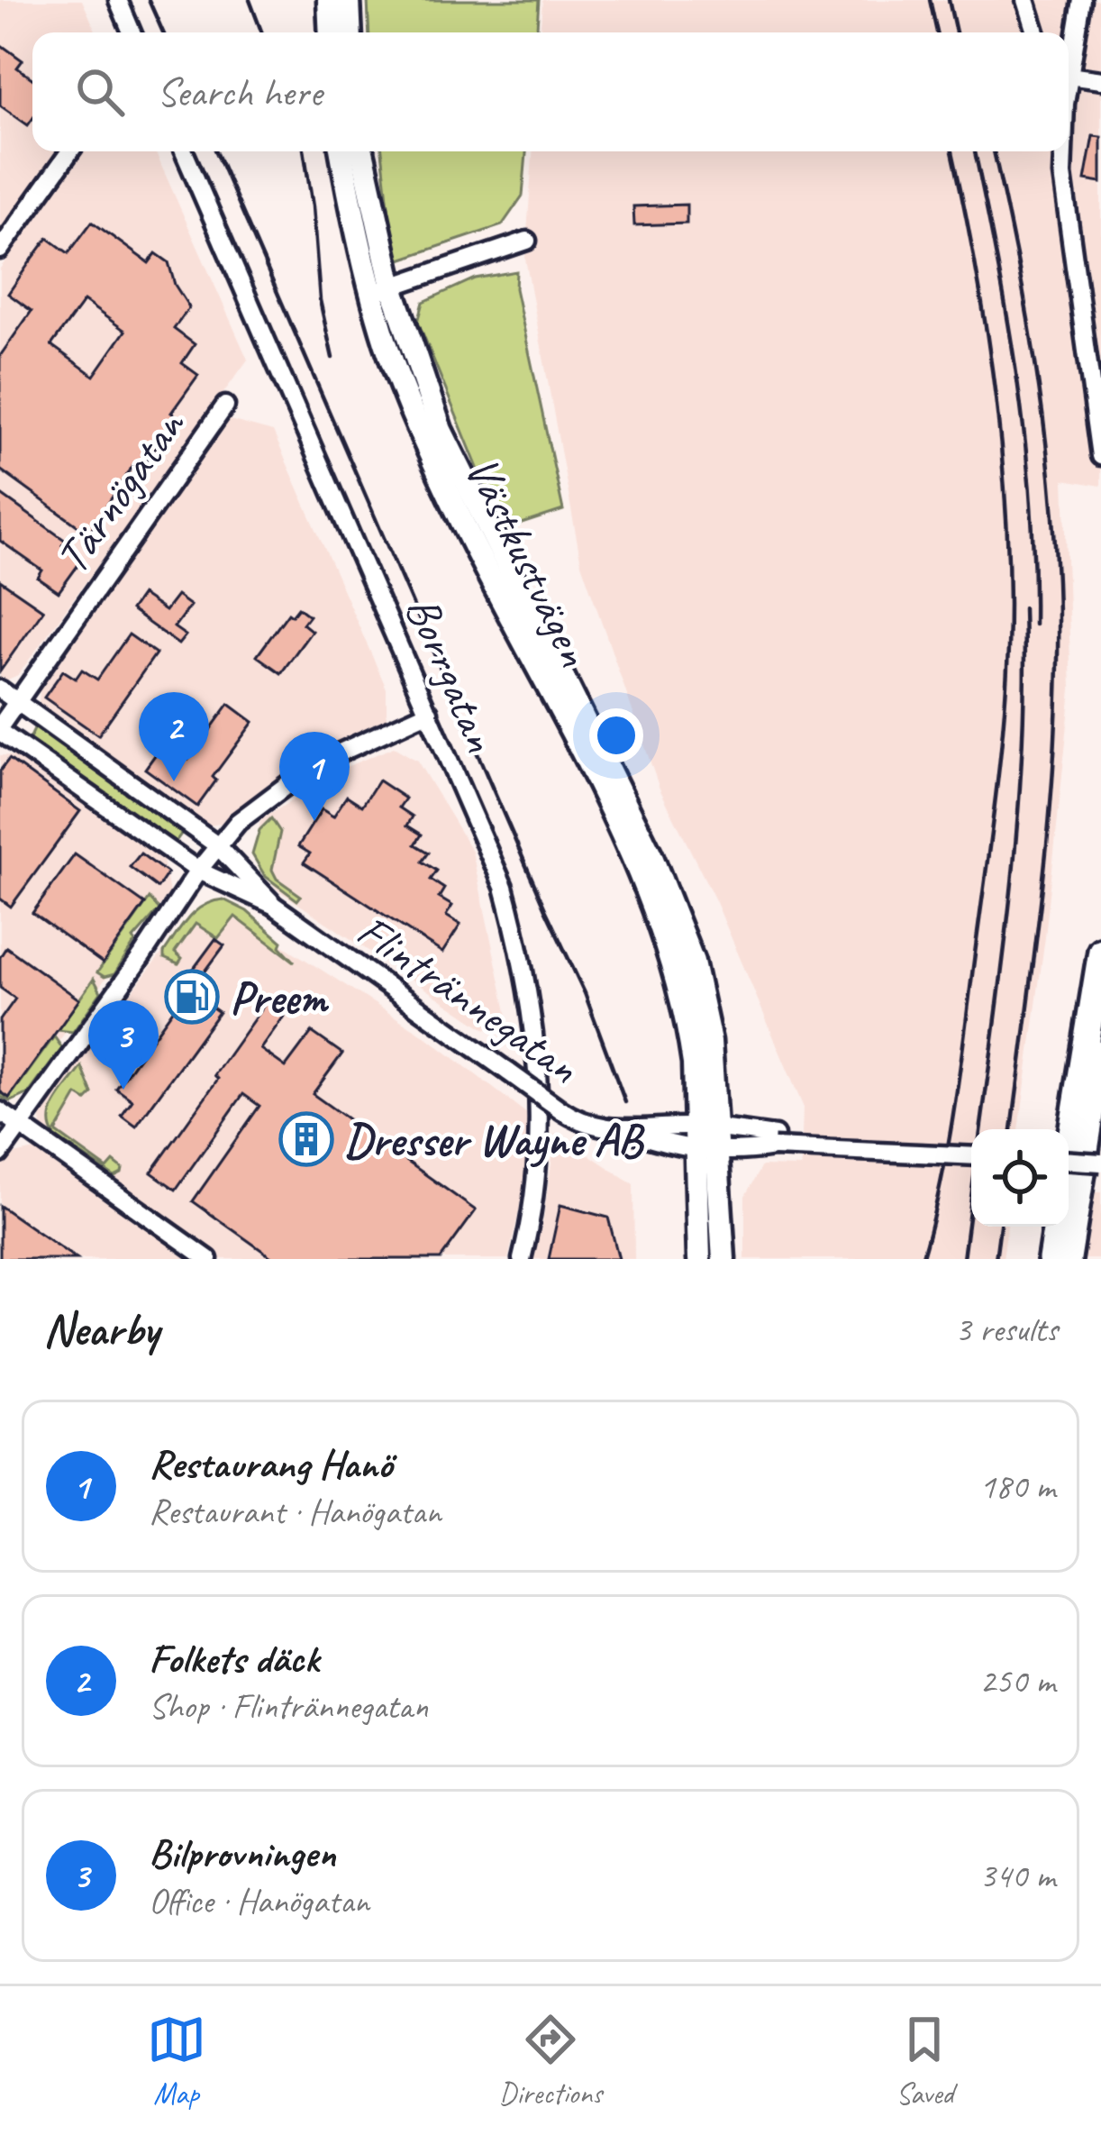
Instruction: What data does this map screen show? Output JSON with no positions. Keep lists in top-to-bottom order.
{
  "streets": {
    "main road": ["Västkustvägen"],
    "street": ["Tärnögatan", "Borrgatan", "Flintrännegatan"]
  },
  "crossings": [
    ["Tärnögatan", "Flintrännegatan"],
    ["Västkustvägen", "Flintrännegatan"]
  ],
  "places": {
    "fuel station": ["Preem"],
    "building": ["Dresser Wayne AB"]
  },
  "page": {
    "search": "Search here",
    "pins": ["2", "1", "3"],
    "heading": ["Nearby", "3 results"],
    "list": [
      {
        "mark": "1",
        "name": "Restaurang Hanö",
        "note": "Restaurant · Hanögatan",
        "value": "180 m"
      },
      {
        "mark": "2",
        "name": "Folkets däck",
        "note": "Shop · Flintrännegatan",
        "value": "250 m"
      },
      {
        "mark": "3",
        "name": "Bilprovningen",
        "note": "Office · Hanögatan",
        "value": "340 m"
      }
    ],
    "nav": ["Map", "Directions", "Saved"]
  }
}
